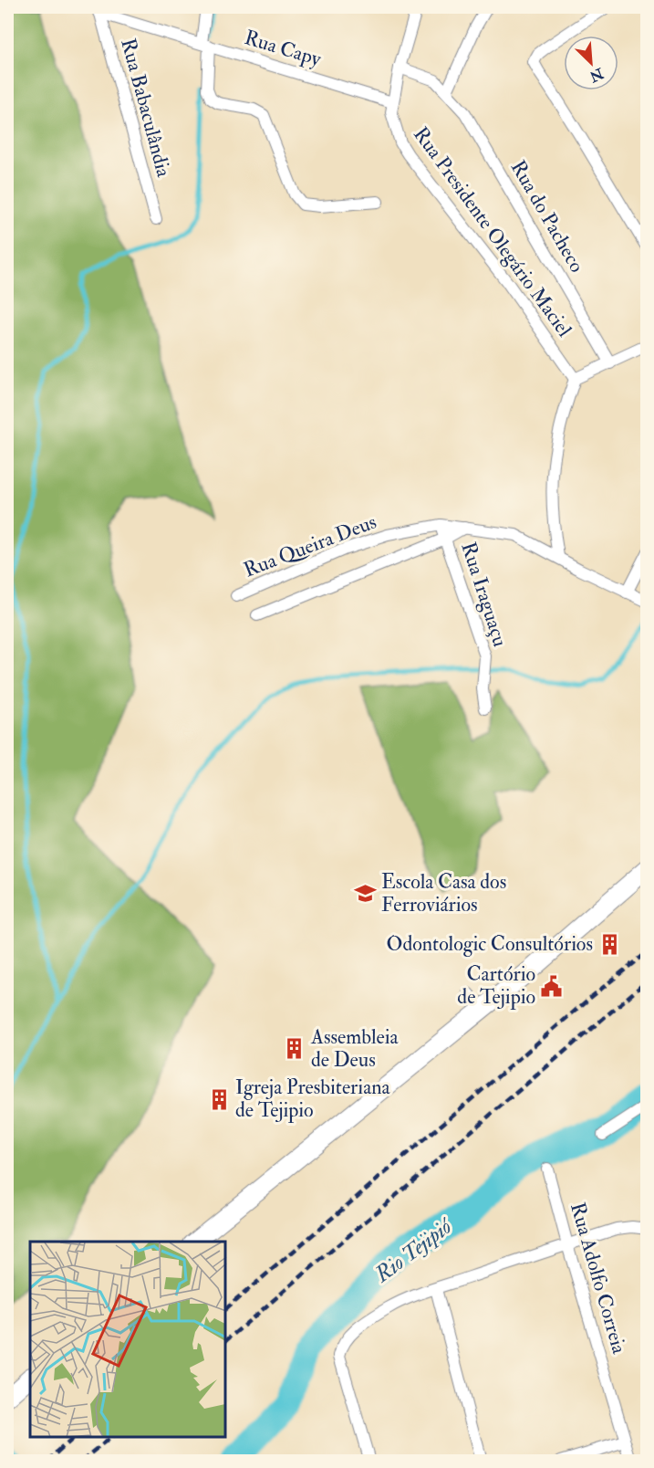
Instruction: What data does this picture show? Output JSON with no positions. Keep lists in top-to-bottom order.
{
  "streets": {
    "street": [
      "Rua Capy",
      "Rua Babaculândia",
      "Rua do Pacheco",
      "Rua Presidente Olegário Maciel",
      "Rua Queira Deus",
      "Rua Iraguaçu",
      "Rua Adolfo Correia"
    ]
  },
  "crossings": [
    ["Rua Capy", "Rua Babaculândia"],
    ["Rua Capy", "Rua Presidente Olegário Maciel"],
    ["Rua do Pacheco", "Rua Presidente Olegário Maciel"],
    ["Rua Queira Deus", "Rua Iraguaçu"]
  ],
  "water": ["Rio Tejipió"],
  "places": {
    "school or university": ["Escola Casa dos Ferroviários"],
    "building": ["Odontologic Consultórios", "Assembleia de Deus", "Igreja Presbiteriana de Tejipio"],
    "public building": ["Cartório de Tejipio"]
  },
  "north": "bottom right"
}
